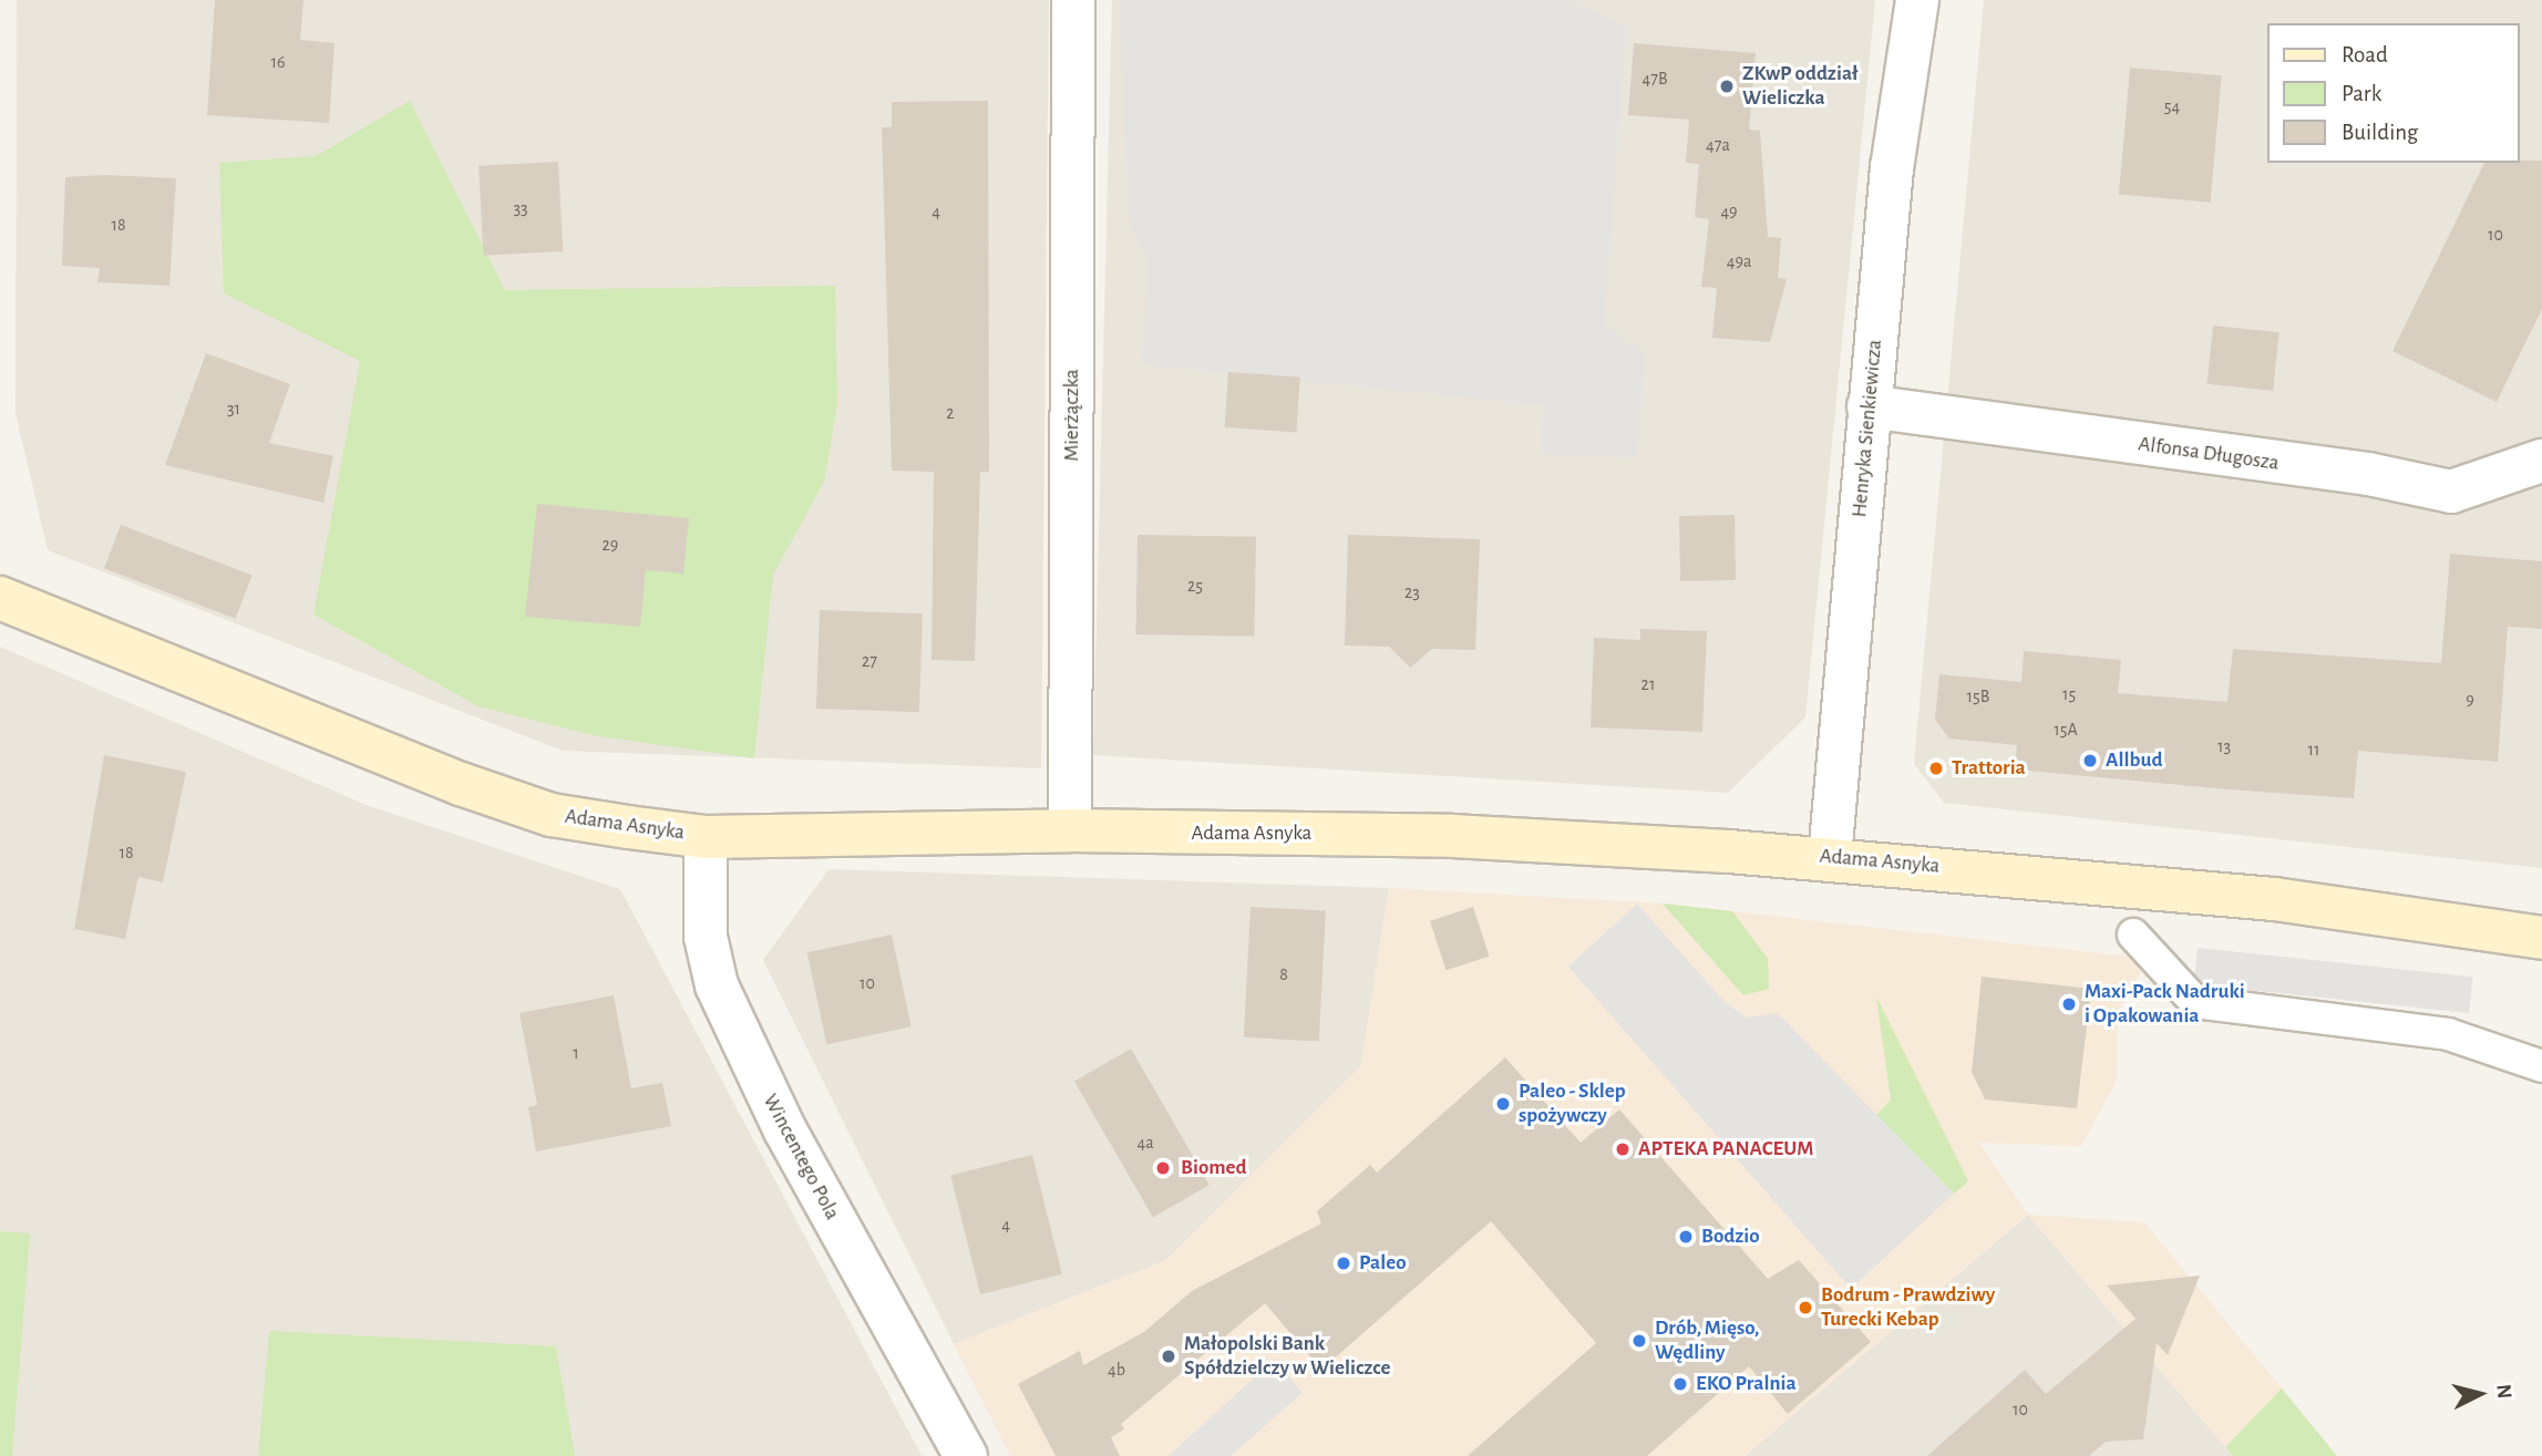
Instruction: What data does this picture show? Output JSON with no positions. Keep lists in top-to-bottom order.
{
  "streets": {
    "main road": ["Adama Asnyka"],
    "street": [
      "Mierżączka",
      "Henryka Sienkiewicza",
      "Alfonsa Długosza",
      "Wincentego Pola"
    ]
  },
  "crossings": [
    ["Mierżączka", "Adama Asnyka"],
    ["Henryka Sienkiewicza", "Alfonsa Długosza"],
    ["Henryka Sienkiewicza", "Adama Asnyka"],
    ["Adama Asnyka", "Wincentego Pola"]
  ],
  "places": [
    "ZKwP oddział Wieliczka",
    "Allbud",
    "Trattoria",
    "Maxi-Pack Nadruki i Opakowania",
    "Paleo - Sklep spożywczy",
    "APTEKA PANACEUM",
    "Biomed",
    "Bodzio",
    "Paleo",
    "Bodrum - Prawdziwy Turecki Kebap",
    "Drób, Mięso, Wędliny",
    "Małopolski Bank Spółdzielczy w Wieliczce",
    "EKO Pralnia"
  ],
  "house_numbers": [
    "16",
    "47B",
    "54",
    "47a",
    "33",
    "4",
    "49",
    "18",
    "10",
    "49a",
    "31",
    "2",
    "29",
    "25",
    "23",
    "27",
    "21",
    "15",
    "15B",
    "9",
    "15A",
    "13",
    "11",
    "18",
    "8",
    "10",
    "1",
    "4a",
    "4",
    "4b",
    "10"
  ],
  "legend": ["Road", "Park", "Building"],
  "north": "right"
}
